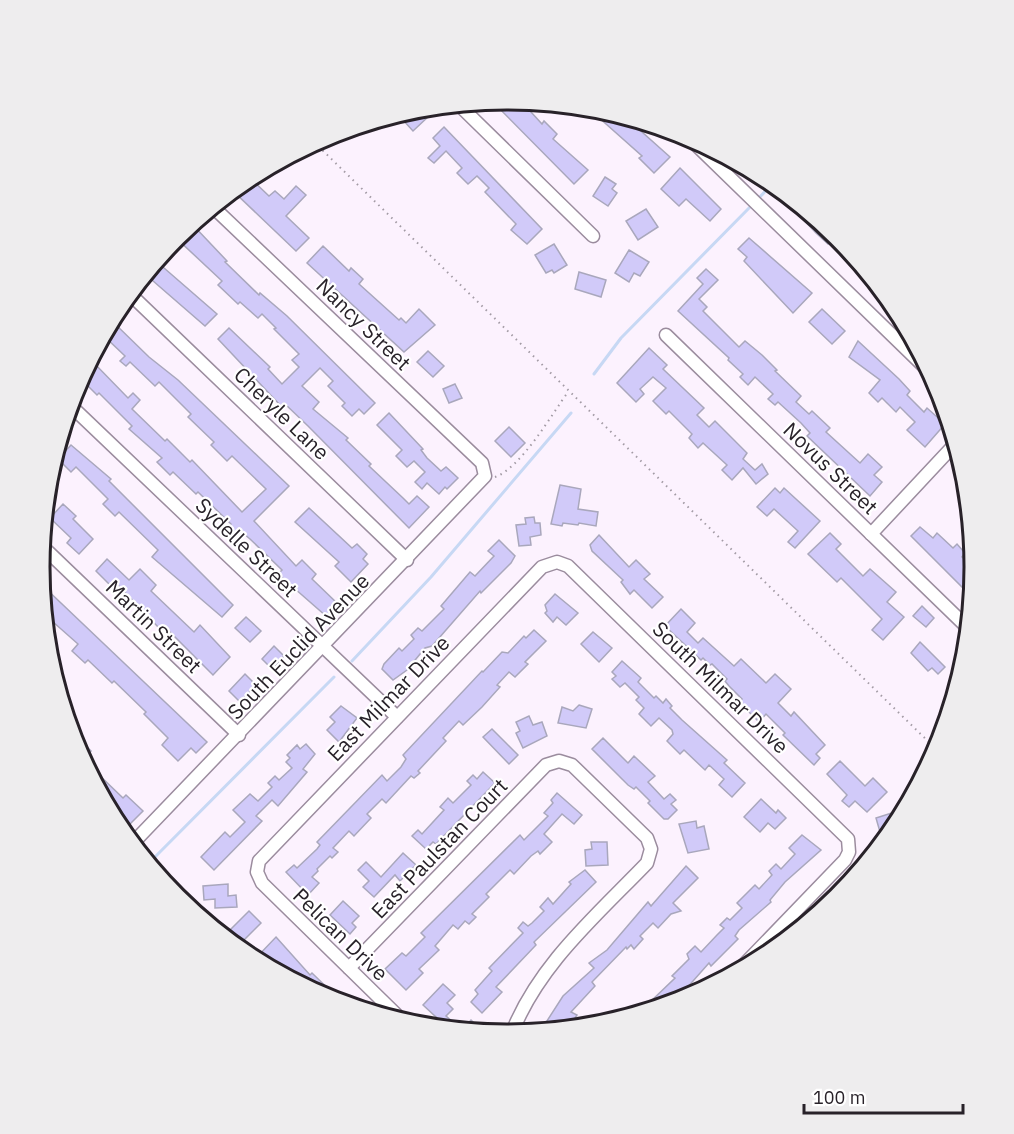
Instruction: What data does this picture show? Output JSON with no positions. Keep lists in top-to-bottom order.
{
  "streets": {
    "street": [
      "Nancy Street",
      "Cheryle Lane",
      "Novus Street",
      "Sydelle Street",
      "Martin Street",
      "South Euclid Avenue",
      "South Milmar Drive",
      "East Milmar Drive",
      "East Paulstan Court",
      "Pelican Drive"
    ]
  },
  "crossings": [
    ["Nancy Street", "South Euclid Avenue"],
    ["Cheryle Lane", "South Euclid Avenue"],
    ["Sydelle Street", "South Euclid Avenue"],
    ["Sydelle Street", "East Milmar Drive"],
    ["Martin Street", "South Euclid Avenue"],
    ["South Milmar Drive", "East Milmar Drive"],
    ["East Milmar Drive", "Pelican Drive"],
    ["East Paulstan Court", "Pelican Drive"]
  ],
  "scale_bar": "100 m"
}
